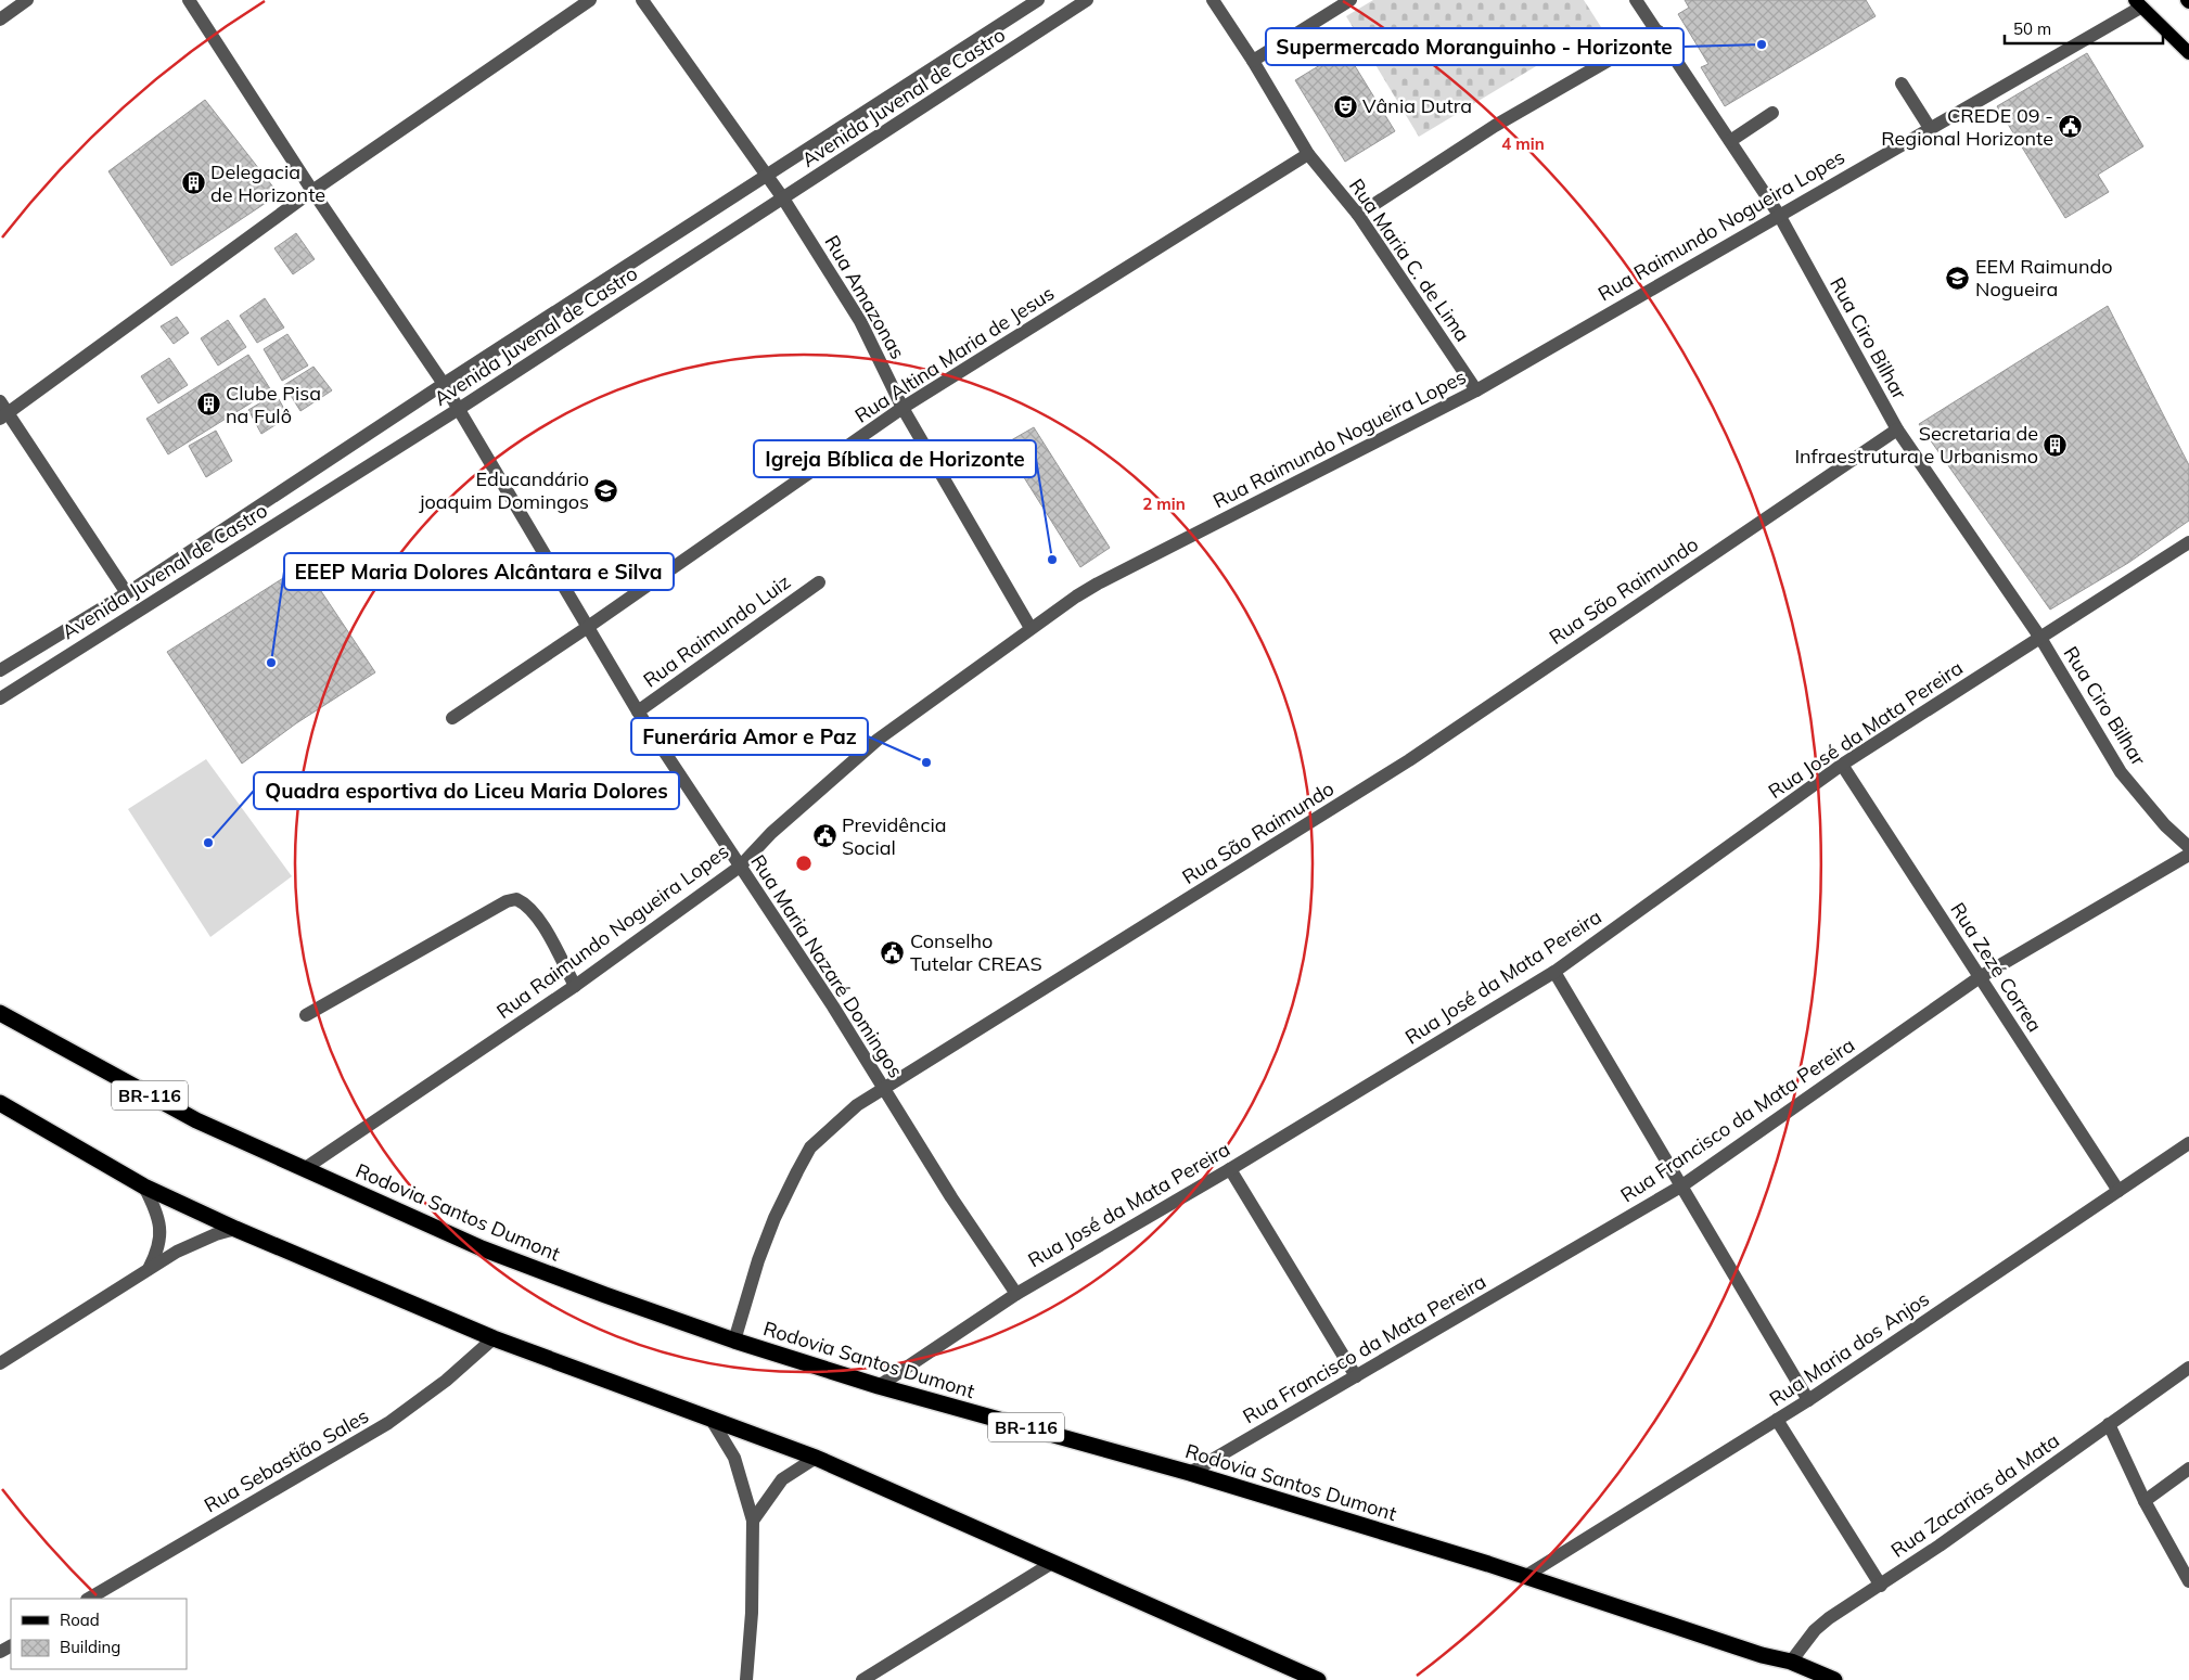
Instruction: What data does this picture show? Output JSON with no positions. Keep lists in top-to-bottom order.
{
  "streets": {
    "highway": ["BR-116", "Rodovia Santos Dumont"],
    "street": [
      "Avenida Juvenal de Castro",
      "Rua Raimundo Nogueira Lopes",
      "Rua Maria C. de Lima",
      "Rua Amazonas",
      "Rua Ciro Bilhar",
      "Rua Altina Maria de Jesus",
      "Rua São Raimundo",
      "Rua Raimundo Luiz",
      "Rua José da Mata Pereira",
      "Rua Maria Nazaré Domingos",
      "Rua Zezé Correa",
      "Rua Francisco da Mata Pereira",
      "Rua Maria dos Anjos",
      "Rua Sebastião Sales",
      "Rua Zacarias da Mata"
    ]
  },
  "crossings": [
    ["Avenida Juvenal de Castro", "Rua Amazonas"],
    ["Avenida Juvenal de Castro", "Rua Maria Nazaré Domingos"],
    ["Rua Raimundo Nogueira Lopes", "Rua Maria C. de Lima"],
    ["Rua Raimundo Nogueira Lopes", "Rua Amazonas"],
    ["Rua Raimundo Nogueira Lopes", "Rua Ciro Bilhar"],
    ["Rua Raimundo Nogueira Lopes", "Rua Maria Nazaré Domingos"],
    ["Rua Raimundo Nogueira Lopes", "Rodovia Santos Dumont"],
    ["Rua Maria C. de Lima", "Rua Altina Maria de Jesus"],
    ["Rua Amazonas", "Rua Altina Maria de Jesus"],
    ["Rua Ciro Bilhar", "Rua São Raimundo"],
    ["Rua Ciro Bilhar", "Rua José da Mata Pereira"],
    ["Rua Altina Maria de Jesus", "Rua Maria Nazaré Domingos"],
    ["Rua São Raimundo", "Rua Maria Nazaré Domingos"],
    ["Rua São Raimundo", "Rodovia Santos Dumont"],
    ["Rua Raimundo Luiz", "Rua Maria Nazaré Domingos"],
    ["Rua José da Mata Pereira", "Rua Maria Nazaré Domingos"],
    ["Rua José da Mata Pereira", "Rua Zezé Correa"],
    ["Rua José da Mata Pereira", "Rodovia Santos Dumont"],
    ["Rua Zezé Correa", "Rua Francisco da Mata Pereira"],
    ["Rua Zezé Correa", "Rua Maria dos Anjos"],
    ["BR-116", "Rodovia Santos Dumont"],
    ["BR-116", "Rua Zacarias da Mata"],
    ["Rua Francisco da Mata Pereira", "Rodovia Santos Dumont"],
    ["Rodovia Santos Dumont", "Rua Maria dos Anjos"]
  ],
  "places": {
    "other": [
      "Supermercado Moranguinho - Horizonte",
      "Igreja Bíblica de Horizonte",
      "EEEP Maria Dolores Alcântara e Silva",
      "Funerária Amor e Paz",
      "Quadra esportiva do Liceu Maria Dolores"
    ],
    "theatre": ["Vânia Dutra"],
    "public building": ["CREDE 09 - Regional Horizonte", "Previdência Social", "Conselho Tutelar CREAS"],
    "building": ["Delegacia de Horizonte", "Clube Pisa na Fulô", "Secretaria de Infraestrutura e Urbanismo"],
    "school or university": ["EEM Raimundo Nogueira", "Educandário joaquim Domingos"]
  },
  "legend": ["Road", "Building"],
  "scale_bar": "50 m",
  "rings": ["4 min", "2 min"]
}
